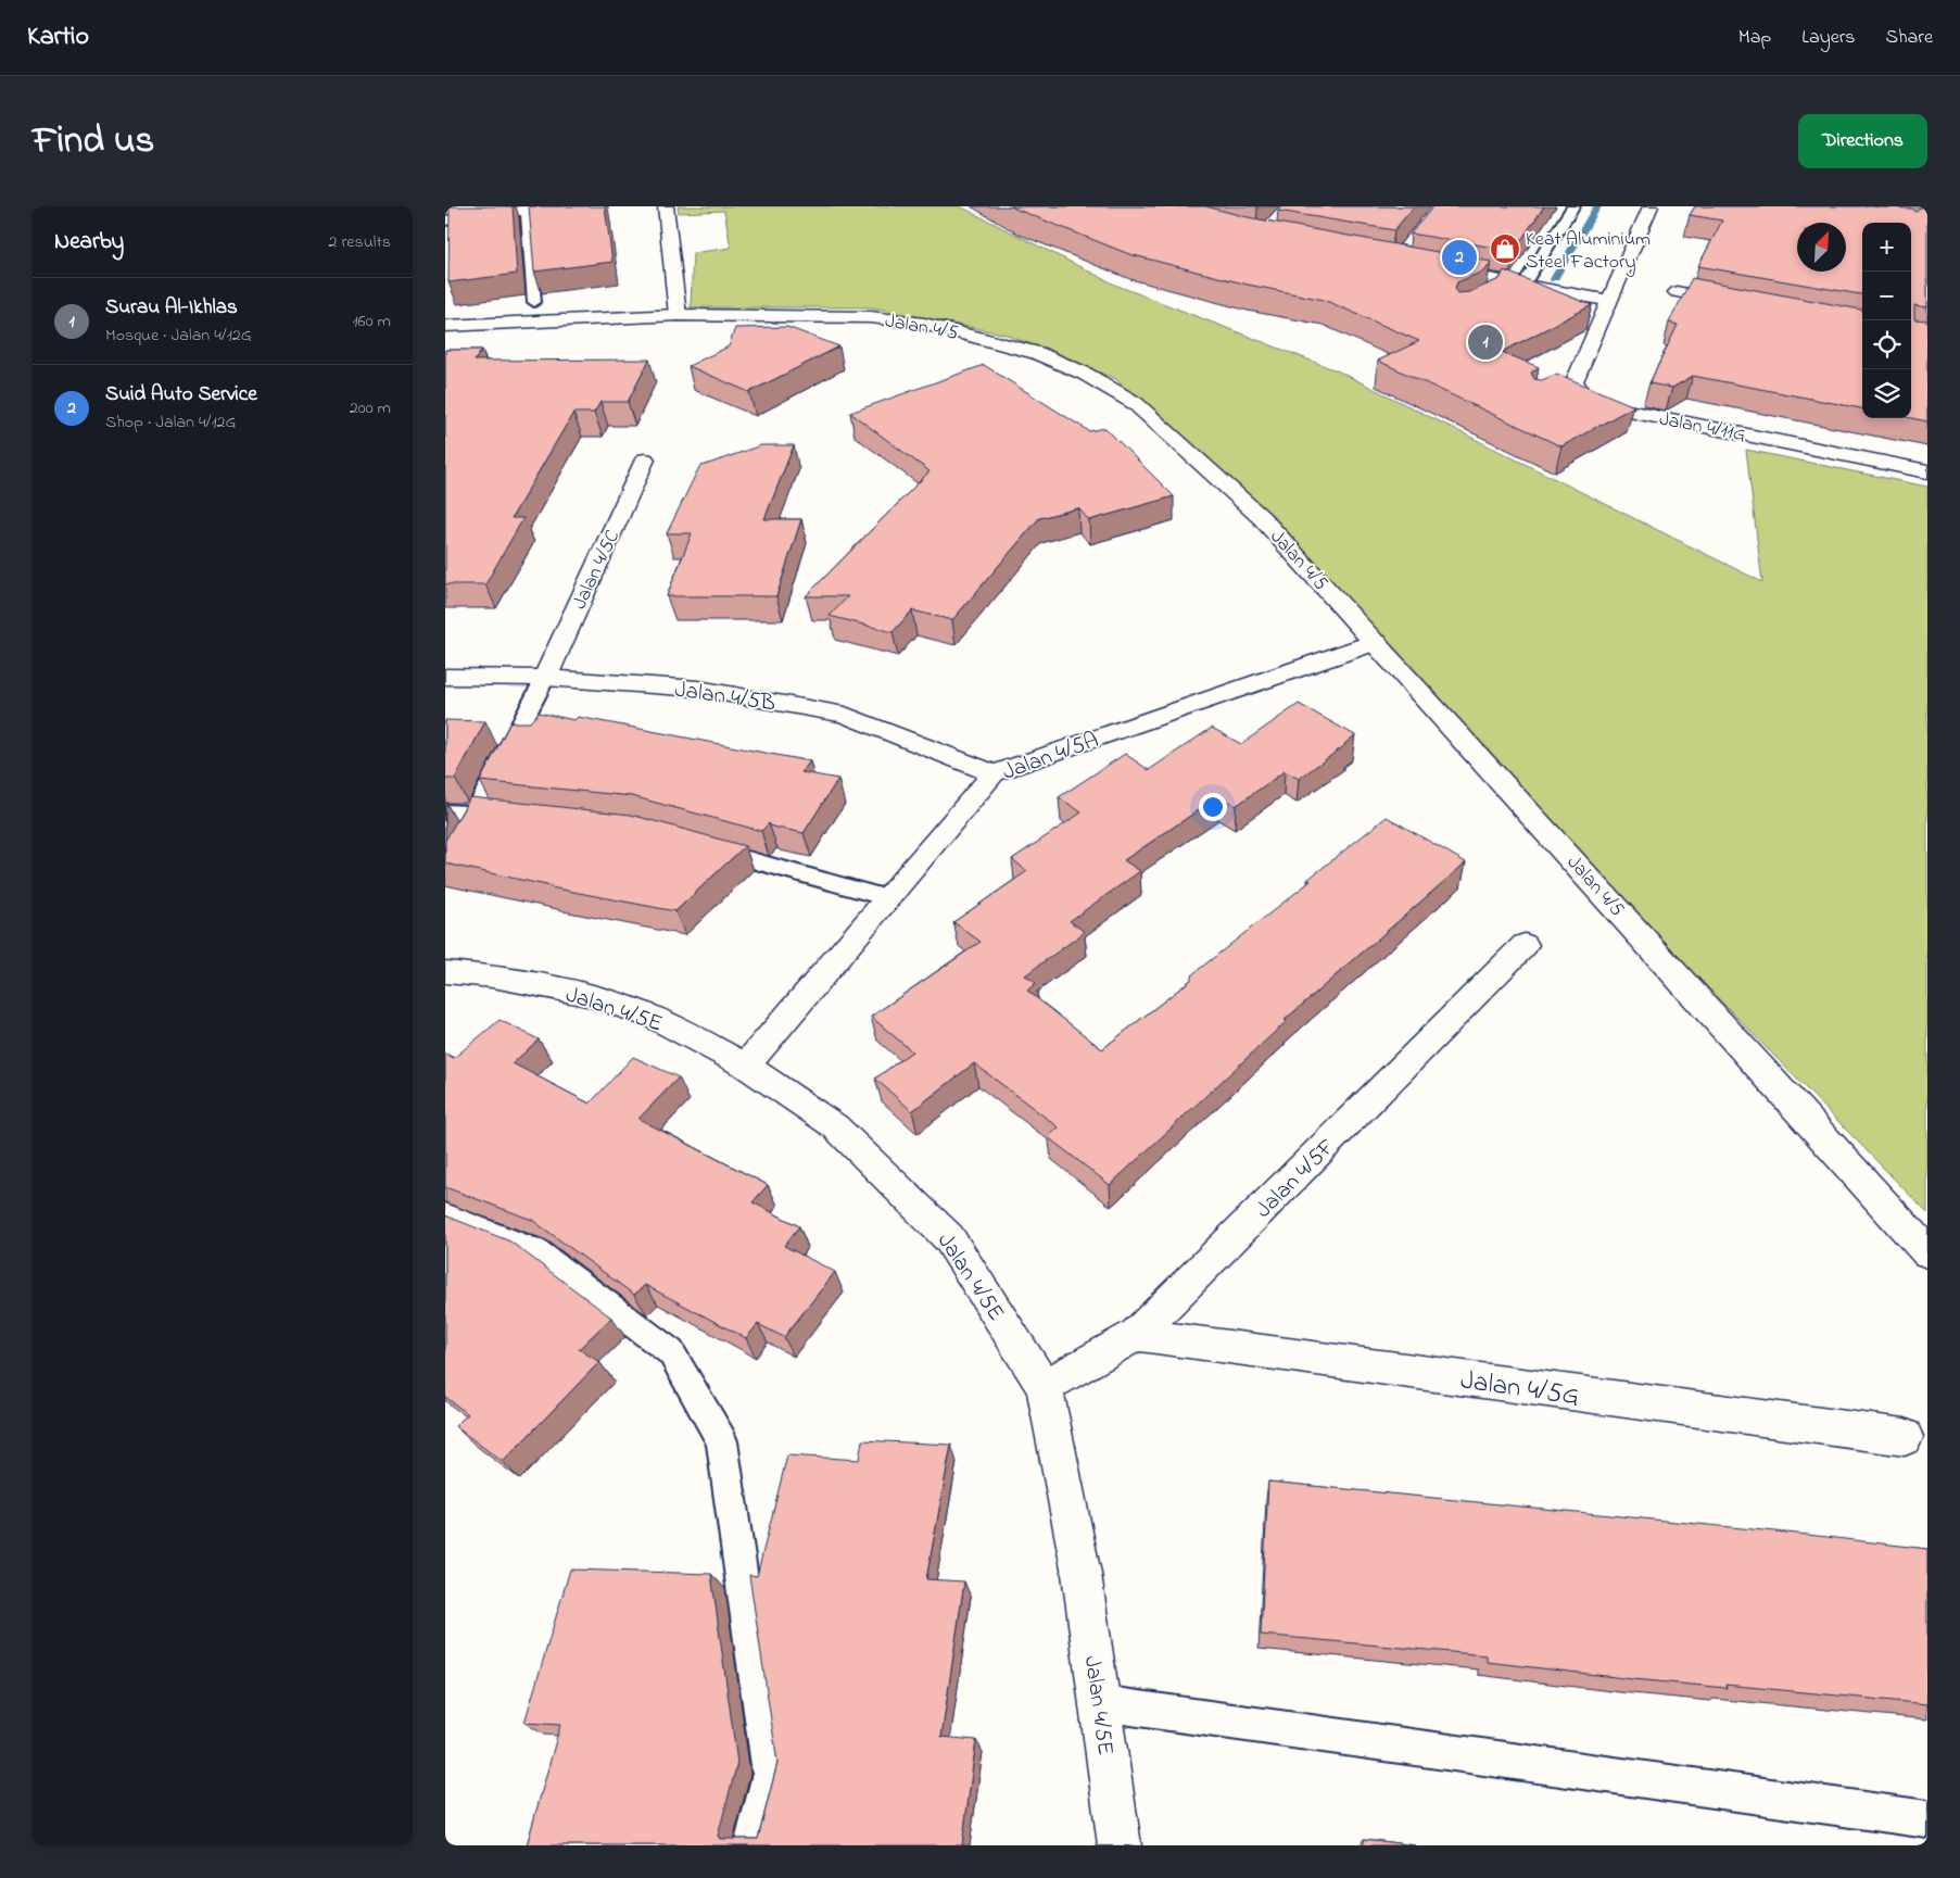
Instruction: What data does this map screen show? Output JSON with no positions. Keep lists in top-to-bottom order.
{
  "streets": {
    "street": [
      "Jalan 4/5",
      "Jalan 4/11G",
      "Jalan 4/5C",
      "Jalan 4/5B",
      "Jalan 4/5A",
      "Jalan 4/5E",
      "Jalan 4/5F",
      "Jalan 4/5G"
    ]
  },
  "crossings": [
    ["Jalan 4/5", "Jalan 4/5A"],
    ["Jalan 4/5C", "Jalan 4/5B"],
    ["Jalan 4/5B", "Jalan 4/5A"],
    ["Jalan 4/5A", "Jalan 4/5E"],
    ["Jalan 4/5E", "Jalan 4/5F"],
    ["Jalan 4/5F", "Jalan 4/5G"]
  ],
  "places": {
    "shop": ["Keat Aluminium Steel Factory"]
  },
  "north": "top right",
  "page": {
    "header": "Kartio",
    "nav": ["Map", "Layers", "Share"],
    "title": "Find us",
    "buttons": "Directions",
    "heading": ["Nearby", "2 results"],
    "map_buttons": ["+", "−"],
    "pins": ["2", "1"],
    "list": [
      {
        "mark": "1",
        "name": "Surau Al-Ikhlas",
        "note": "Mosque · Jalan 4/12G",
        "value": "160 m"
      },
      {
        "mark": "2",
        "name": "Suid Auto Service",
        "note": "Shop · Jalan 4/12G",
        "value": "200 m"
      }
    ]
  }
}
